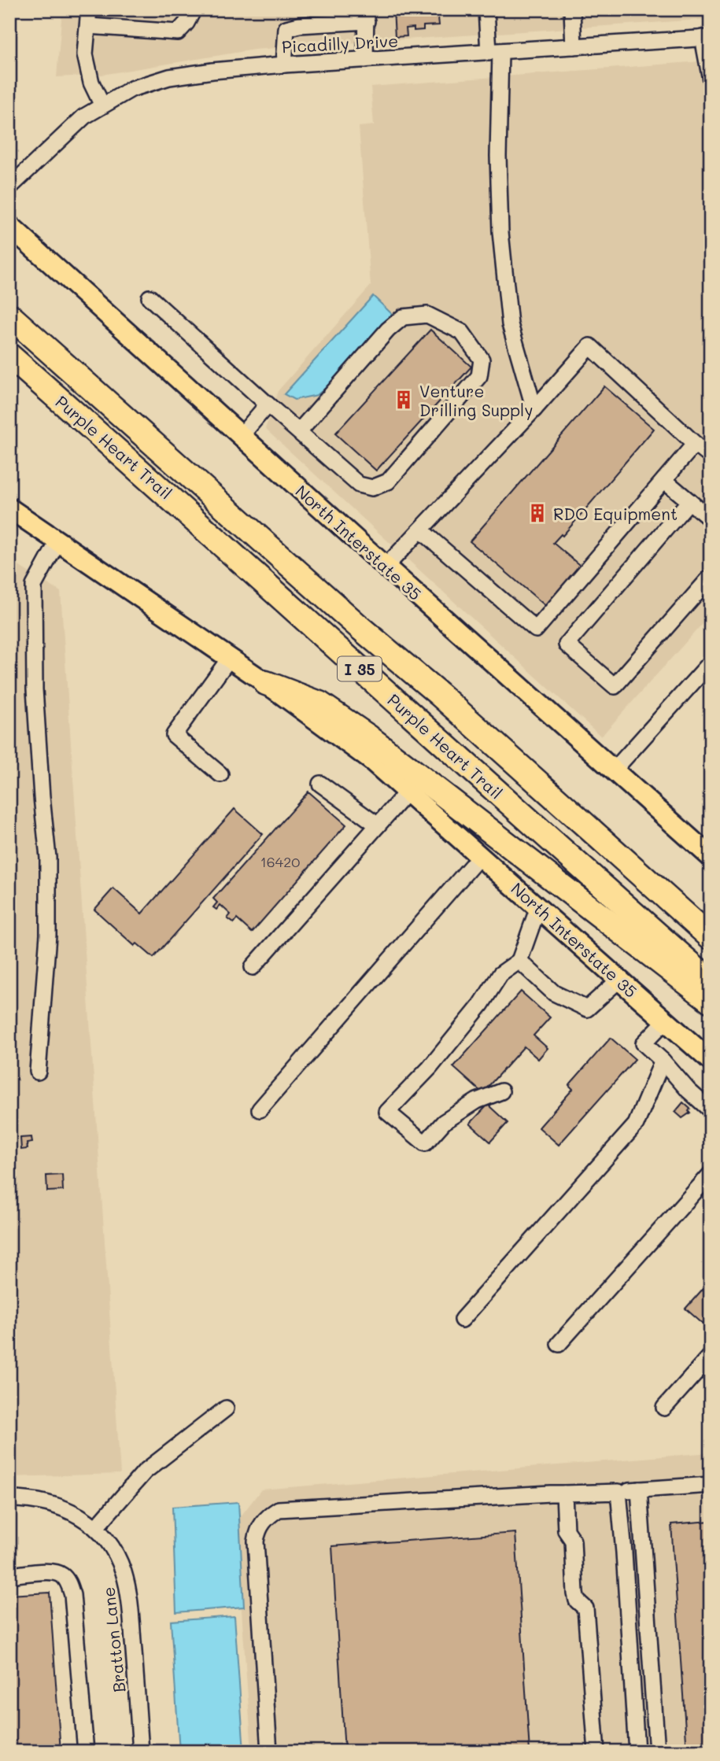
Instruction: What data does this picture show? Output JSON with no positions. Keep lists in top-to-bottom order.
{
  "streets": {
    "highway": ["Purple Heart Trail", "I 35"],
    "main road": ["North Interstate 35"],
    "street": ["Picadilly Drive", "Bratton Lane"]
  },
  "places": {
    "building": ["Venture Drilling Supply", "RDO Equipment"]
  },
  "house_numbers": ["16420"]
}
